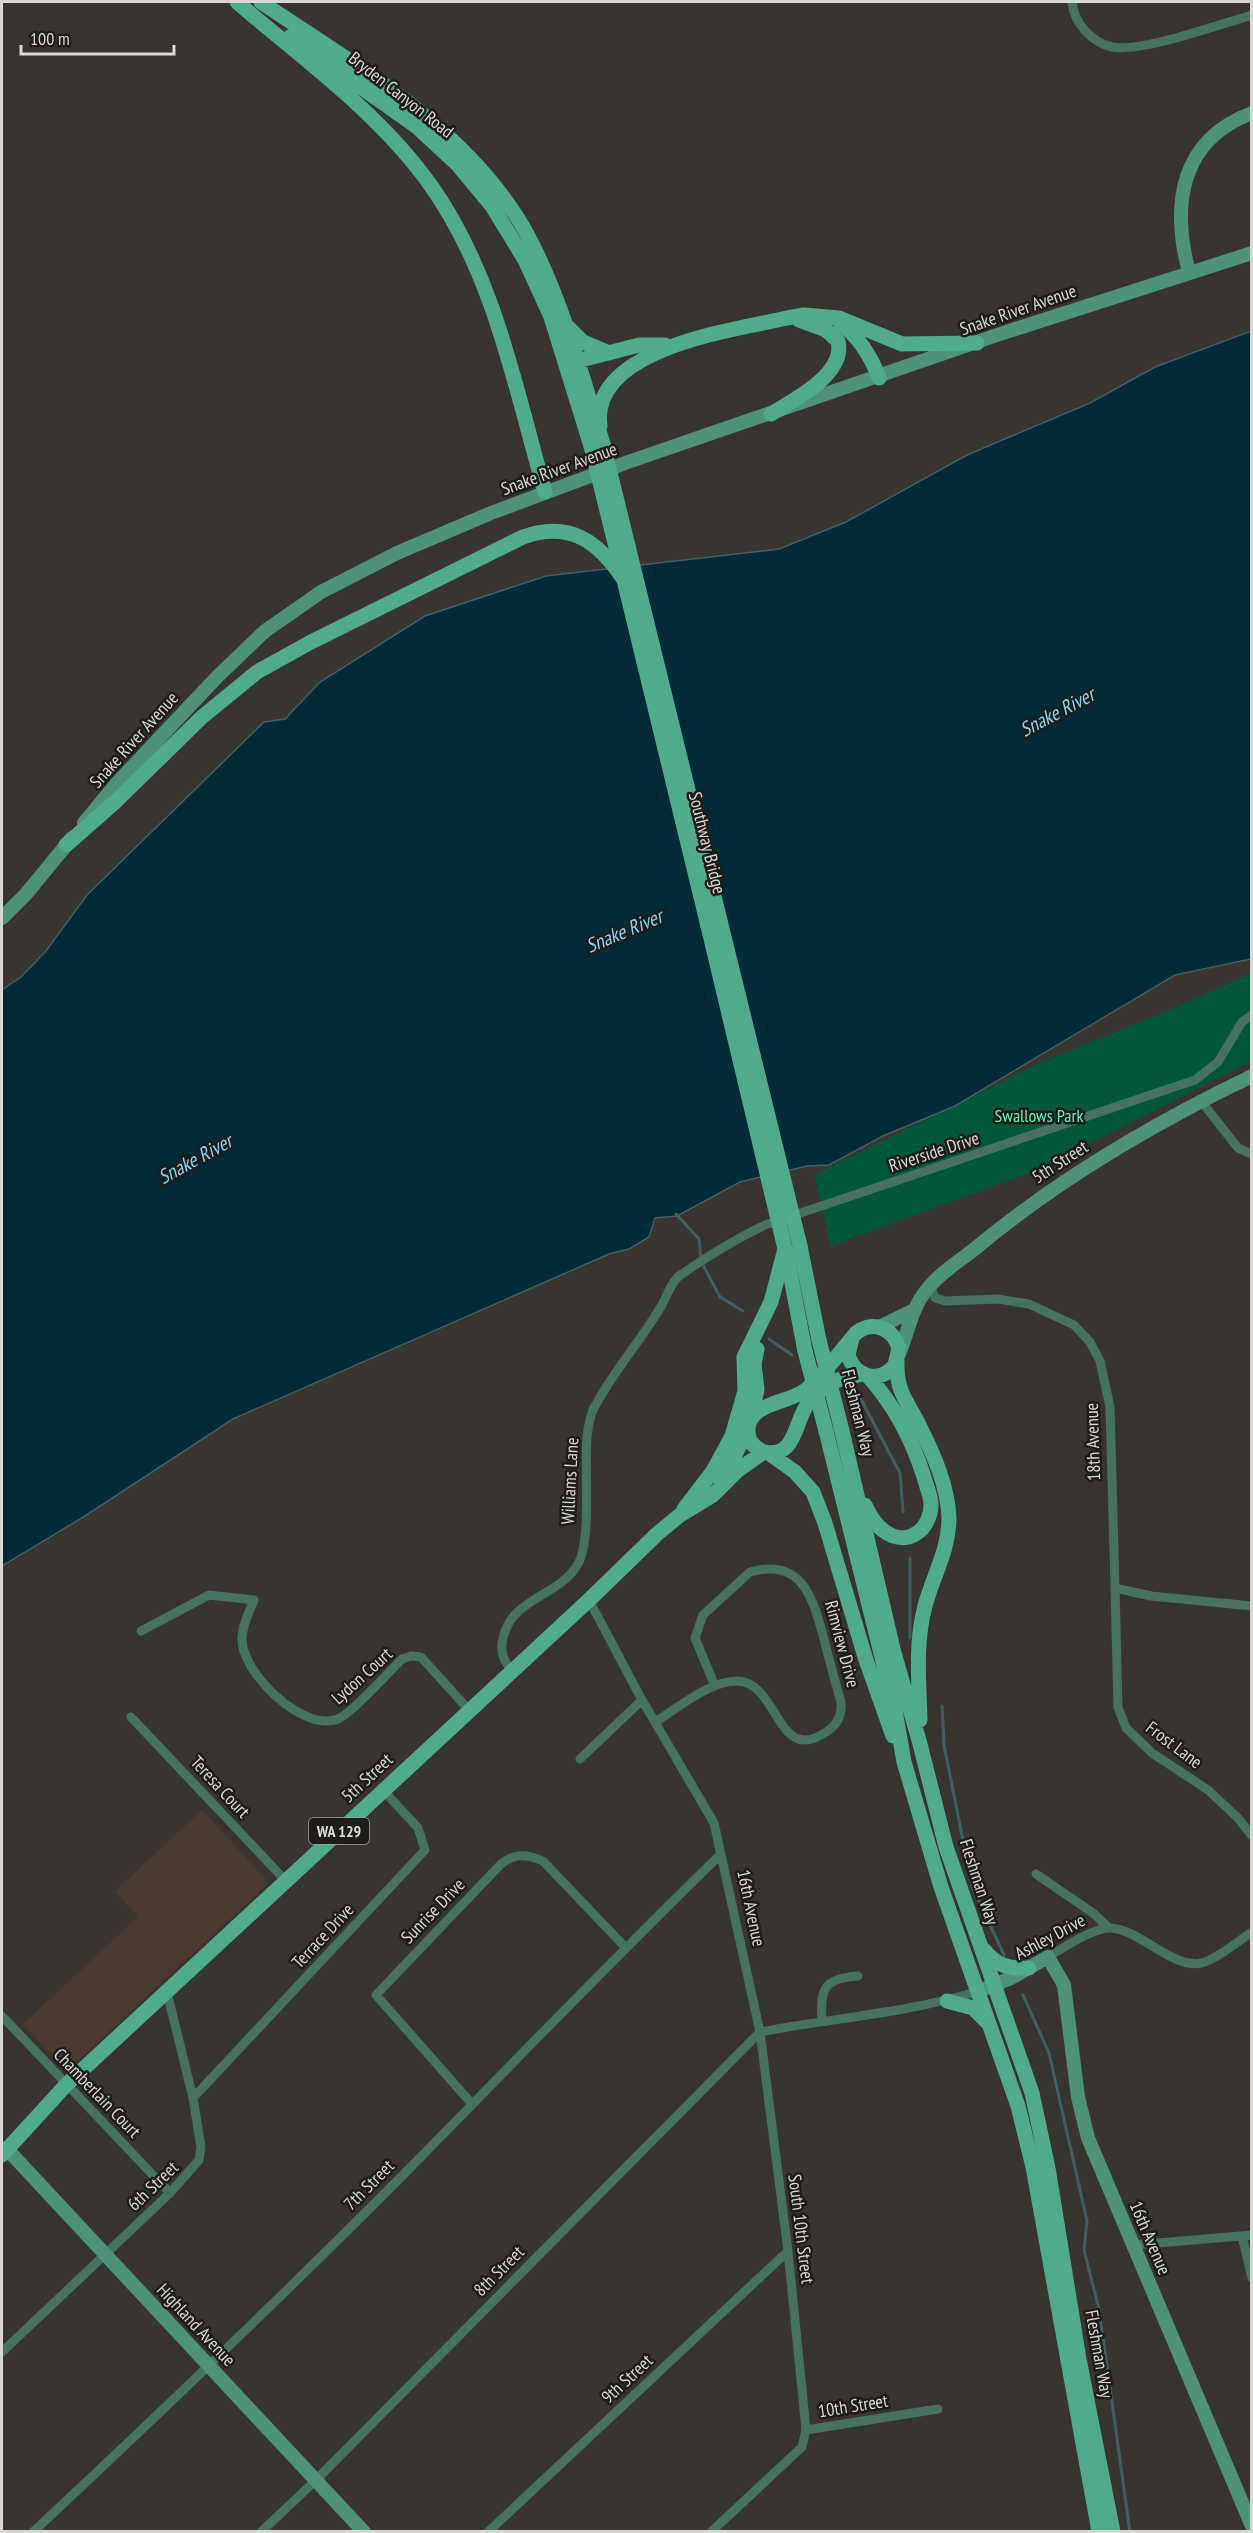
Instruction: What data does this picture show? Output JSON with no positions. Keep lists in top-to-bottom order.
{
  "streets": {
    "main road": [
      "Bryden Canyon Road",
      "Snake River Avenue",
      "Southway Bridge",
      "5th Street",
      "Fleshman Way",
      "WA 129",
      "16th Avenue",
      "Ashley Drive",
      "Highland Avenue"
    ],
    "street": [
      "Riverside Drive",
      "18th Avenue",
      "Williams Lane",
      "Rimview Drive",
      "Lydon Court",
      "Frost Lane",
      "Teresa Court",
      "Sunrise Drive",
      "Terrace Drive",
      "Chamberlain Court",
      "7th Street",
      "6th Street",
      "South 10th Street",
      "8th Street",
      "9th Street",
      "10th Street"
    ]
  },
  "crossings": [
    ["Bryden Canyon Road", "Southway Bridge"],
    ["Southway Bridge", "Fleshman Way"],
    ["Riverside Drive", "Williams Lane"],
    ["5th Street", "18th Avenue"],
    ["5th Street", "Williams Lane"],
    ["5th Street", "Lydon Court"],
    ["5th Street", "Teresa Court"],
    ["5th Street", "16th Avenue"],
    ["5th Street", "Terrace Drive"],
    ["5th Street", "Chamberlain Court"],
    ["5th Street", "6th Street"],
    ["5th Street", "Highland Avenue"],
    ["Fleshman Way", "Ashley Drive"],
    ["18th Avenue", "Frost Lane"],
    ["Rimview Drive", "16th Avenue"],
    ["16th Avenue", "Ashley Drive"],
    ["16th Avenue", "7th Street"],
    ["16th Avenue", "South 10th Street"],
    ["16th Avenue", "8th Street"],
    ["Sunrise Drive", "7th Street"],
    ["Terrace Drive", "6th Street"],
    ["Chamberlain Court", "6th Street"],
    ["7th Street", "Highland Avenue"],
    ["6th Street", "Highland Avenue"],
    ["South 10th Street", "8th Street"],
    ["South 10th Street", "9th Street"],
    ["South 10th Street", "10th Street"],
    ["8th Street", "Highland Avenue"]
  ],
  "water": ["Snake River"],
  "parks": ["Swallows Park"],
  "scale_bar": "100 m"
}
